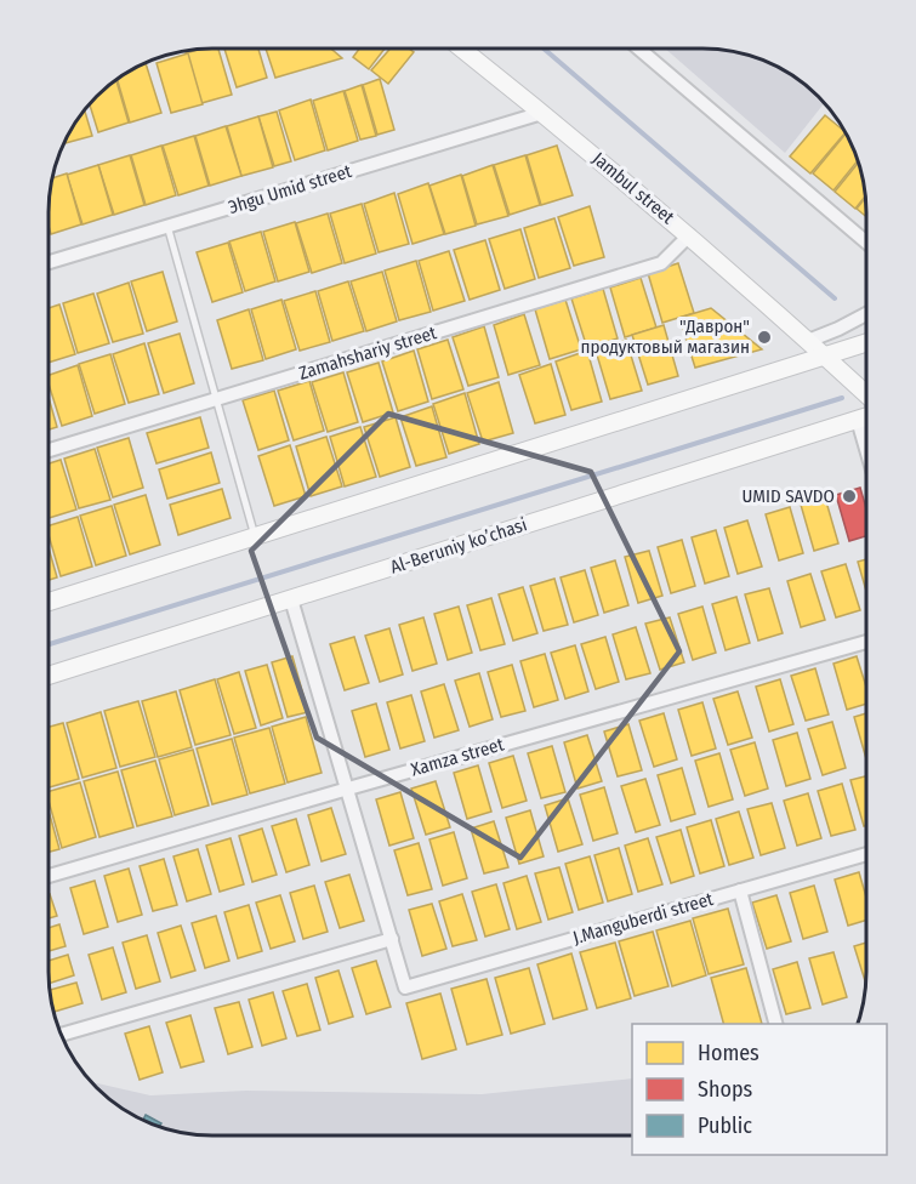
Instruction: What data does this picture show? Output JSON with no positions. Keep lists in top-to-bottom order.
{
  "streets": {
    "main road": ["Jambul street", "Al-Beruniy ko’chasi"],
    "street": [
      "Эhgu Umid street",
      "Zamahshariy street",
      "Xamza street",
      "J.Manguberdi street"
    ]
  },
  "crossings": [
    ["Jambul street", "Эhgu Umid street"],
    ["Jambul street", "Zamahshariy street"]
  ],
  "places": ["\"Даврон\" продуктовый магазин", "UMID SAVDO"],
  "legend": ["Homes", "Shops", "Public"]
}
